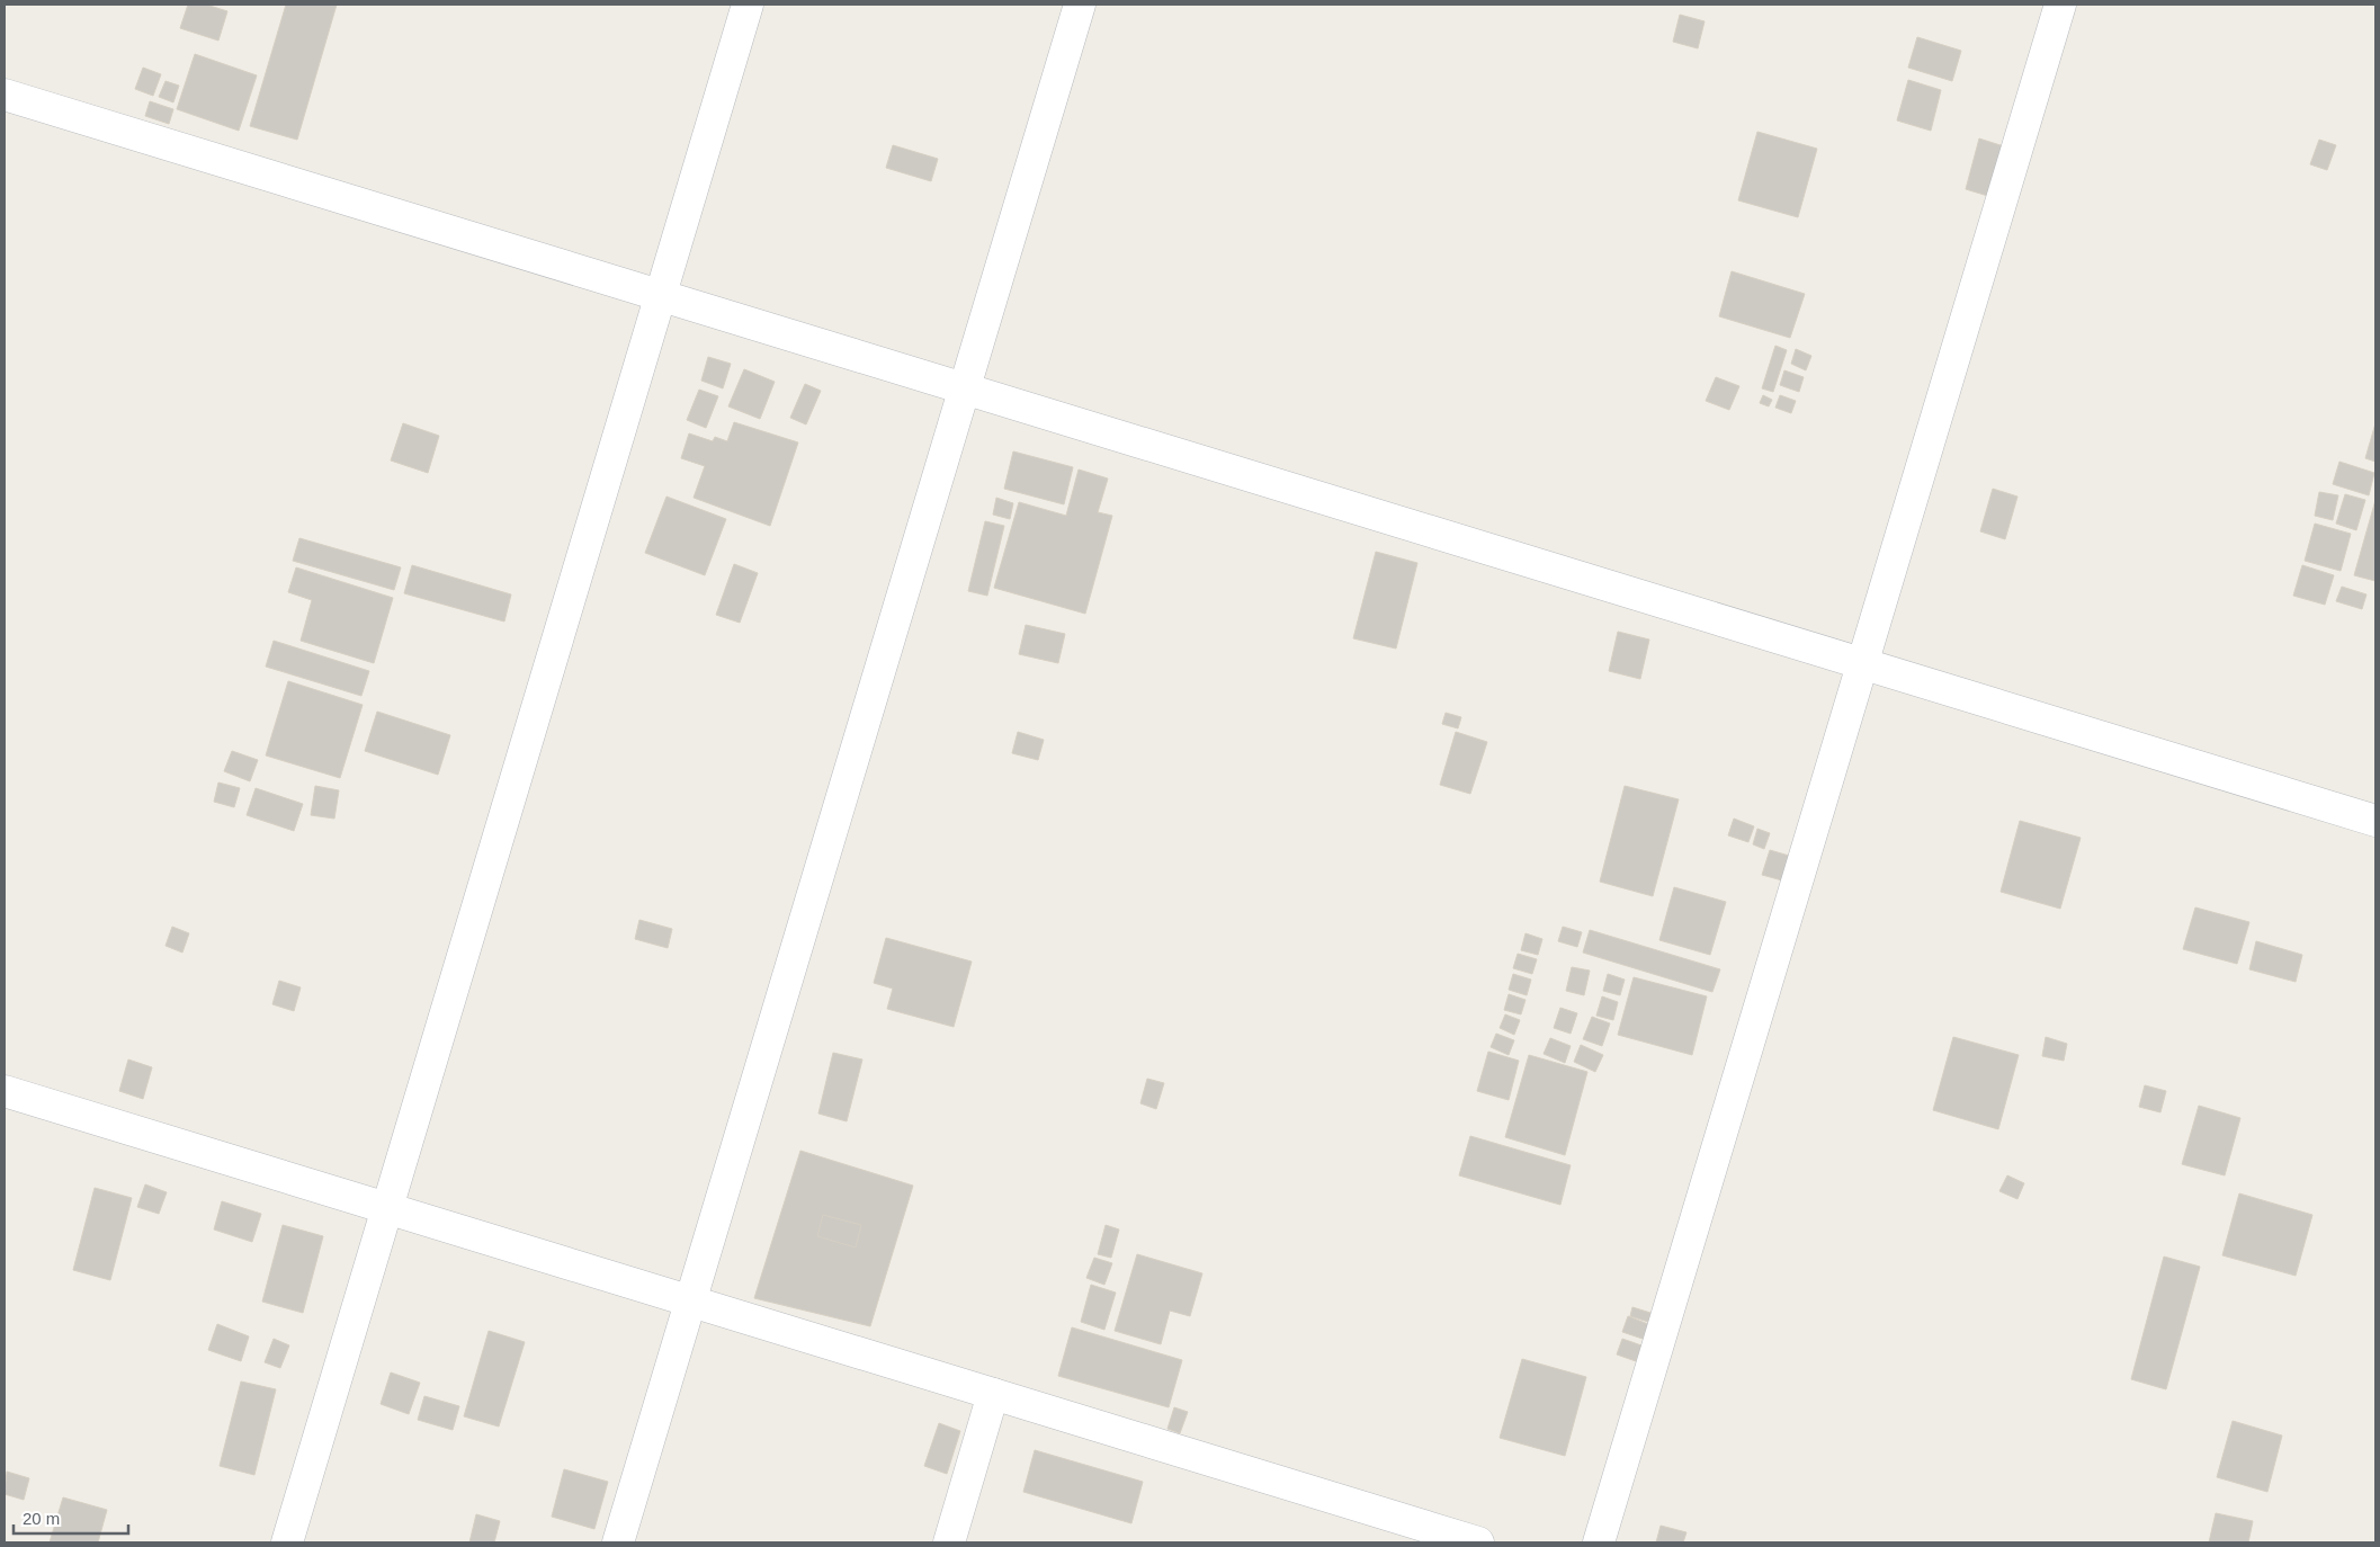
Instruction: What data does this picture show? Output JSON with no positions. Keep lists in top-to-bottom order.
{
  "scale_bar": "20 m"
}
